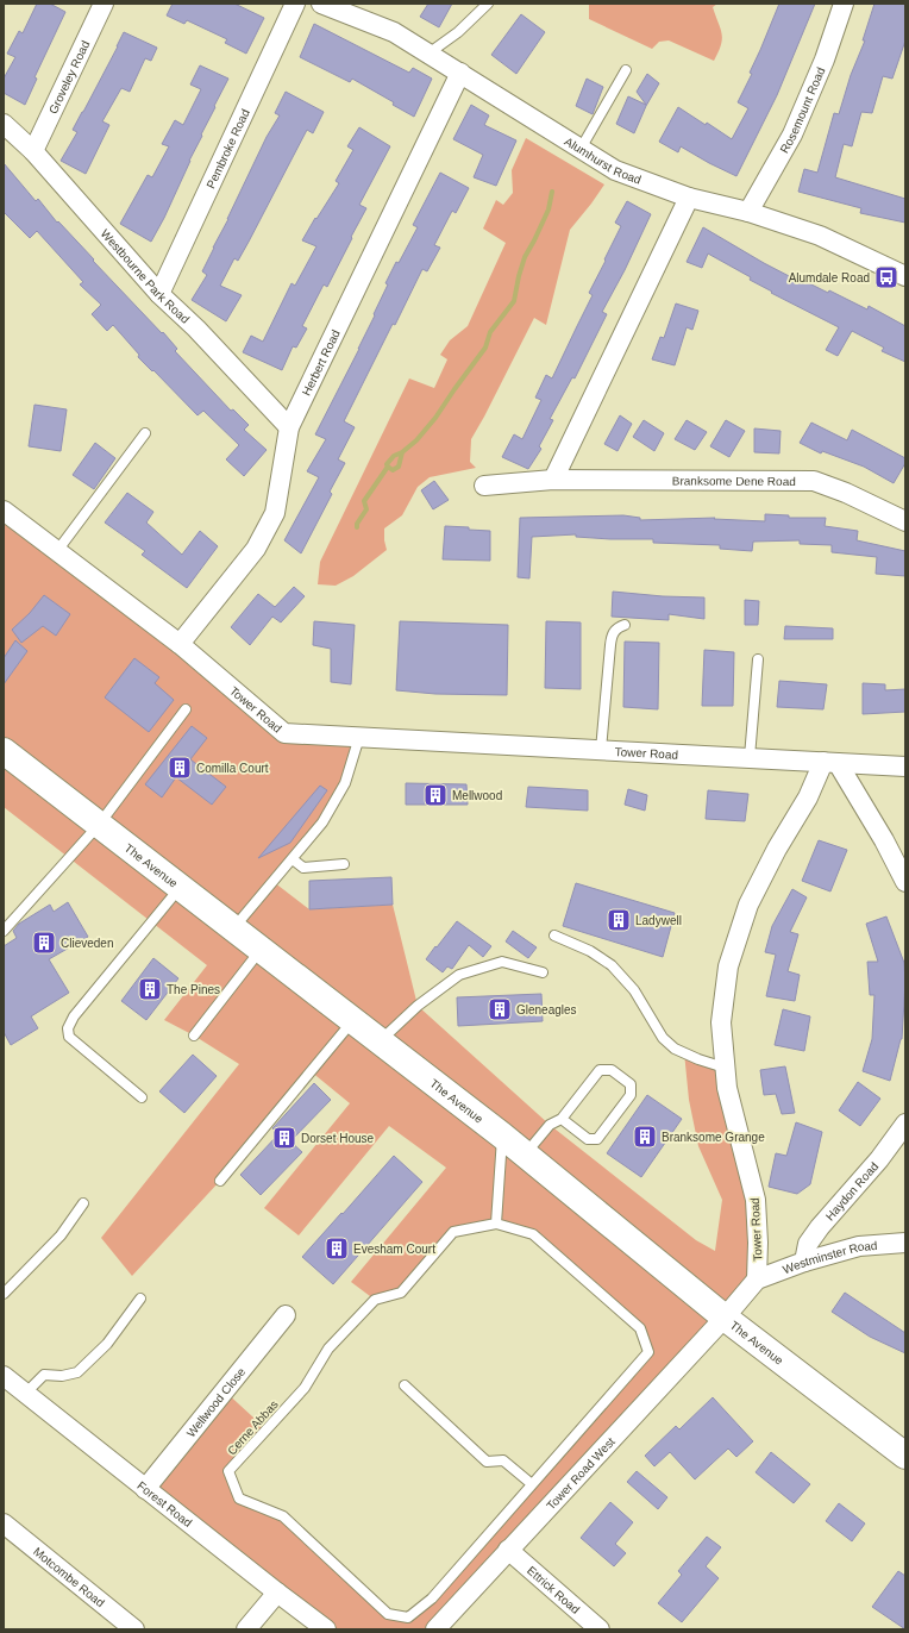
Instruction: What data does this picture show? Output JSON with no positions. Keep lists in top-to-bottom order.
{
  "streets": {
    "main road": ["The Avenue"],
    "street": [
      "Groveley Road",
      "Rosemount Road",
      "Pembroke Road",
      "Alumhurst Road",
      "Westbourne Park Road",
      "Herbert Road",
      "Branksome Dene Road",
      "Tower Road",
      "Haydon Road",
      "Westminster Road",
      "Wellwood Close",
      "Tower Road West",
      "Forest Road",
      "Motcombe Road",
      "Ettrick Road"
    ],
    "lane": ["Cerne Abbas"]
  },
  "crossings": [
    ["Groveley Road", "Westbourne Park Road"],
    ["Rosemount Road", "Alumhurst Road"],
    ["Pembroke Road", "Westbourne Park Road"],
    ["Alumhurst Road", "Herbert Road"],
    ["Westbourne Park Road", "Herbert Road"],
    ["Herbert Road", "Tower Road"],
    ["Tower Road", "Westminster Road"],
    ["The Avenue", "Tower Road West"],
    ["Haydon Road", "Westminster Road"],
    ["Wellwood Close", "Forest Road"],
    ["Tower Road West", "Ettrick Road"]
  ],
  "places": {
    "bus stop": ["Alumdale Road"],
    "building": [
      "Comilla Court",
      "Mellwood",
      "Ladywell",
      "Clieveden",
      "The Pines",
      "Gleneagles",
      "Branksome Grange",
      "Dorset House",
      "Evesham Court"
    ]
  }
}
